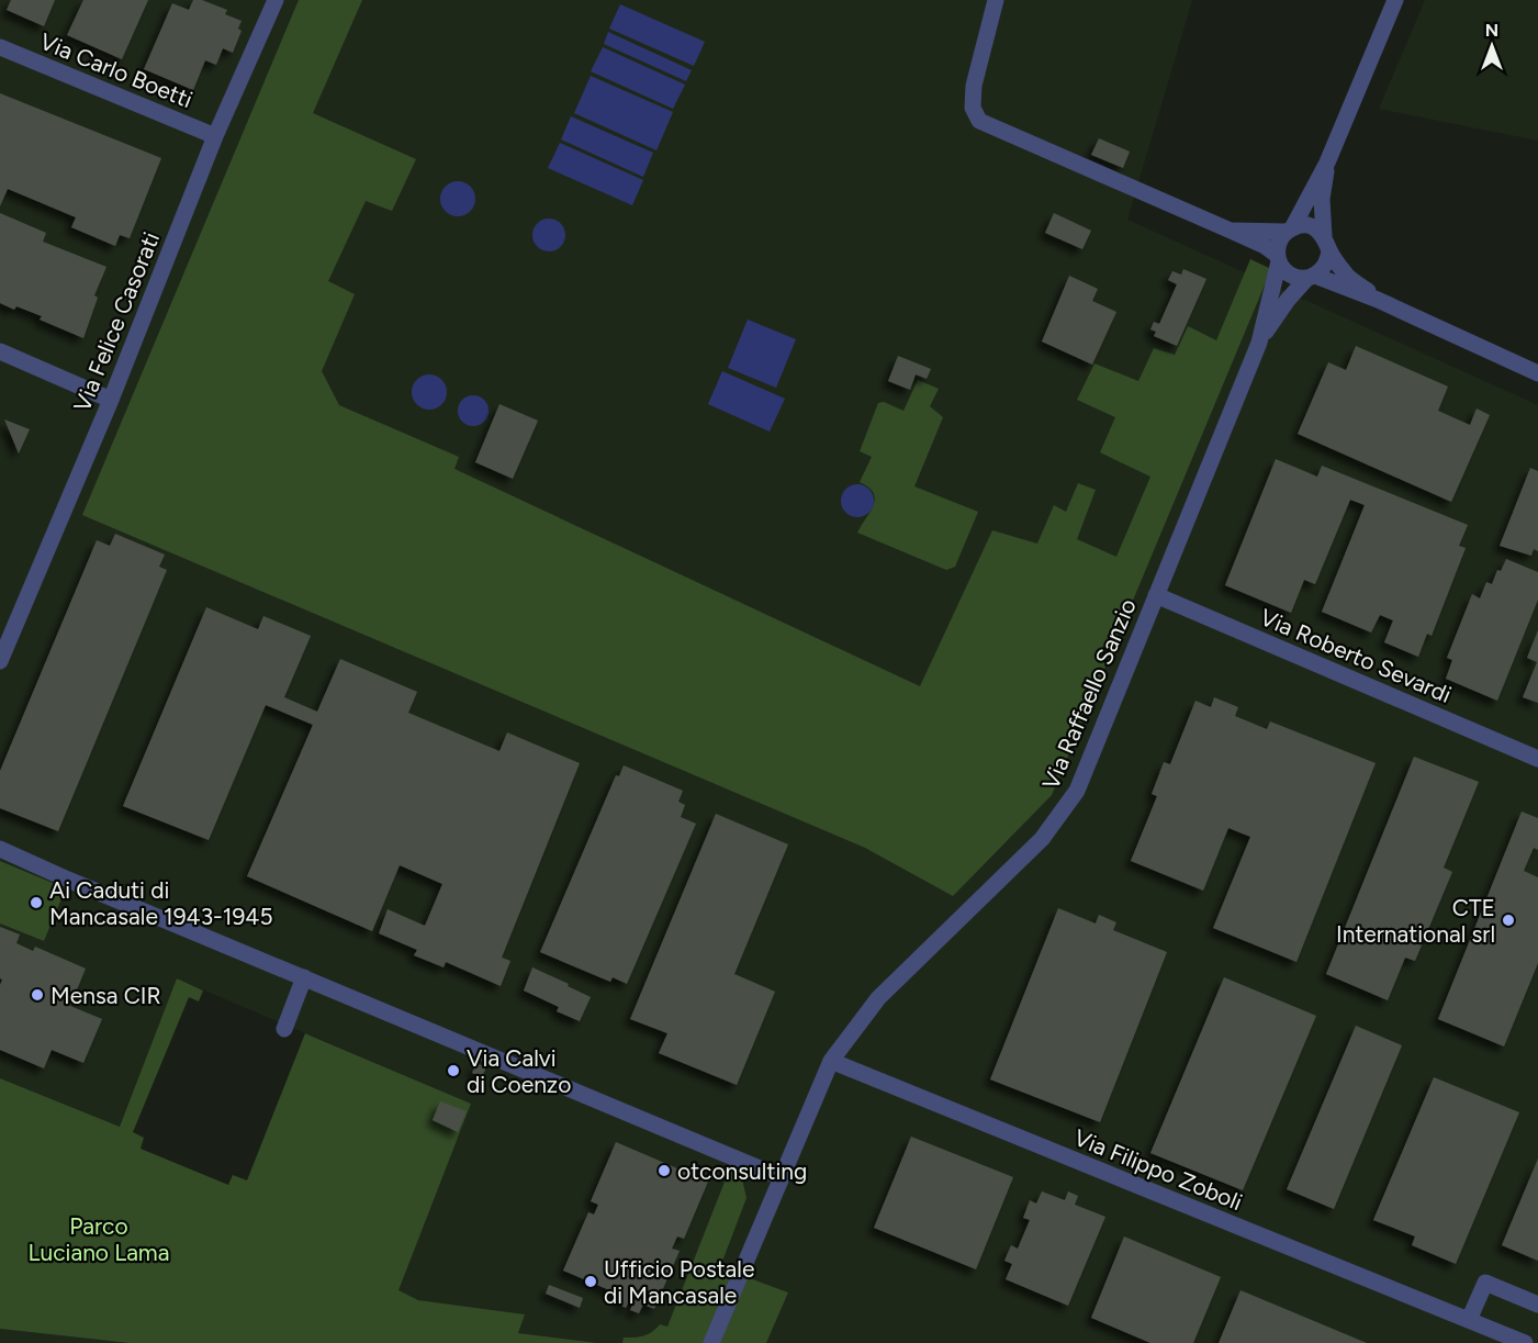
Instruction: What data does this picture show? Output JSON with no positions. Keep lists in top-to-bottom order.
{
  "streets": {
    "street": [
      "Via Carlo Boetti",
      "Via Felice Casorati",
      "Via Roberto Sevardi",
      "Via Raffaello Sanzio",
      "Via Filippo Zoboli"
    ]
  },
  "crossings": [
    ["Via Carlo Boetti", "Via Felice Casorati"],
    ["Via Roberto Sevardi", "Via Raffaello Sanzio"],
    ["Via Raffaello Sanzio", "Via Filippo Zoboli"]
  ],
  "parks": ["Parco Luciano Lama"],
  "places": [
    "Ai Caduti di Mancasale 1943-1945",
    "CTE International srl",
    "Mensa CIR",
    "Via Calvi di Coenzo",
    "otconsulting",
    "Ufficio Postale di Mancasale"
  ],
  "north": "top"
}
